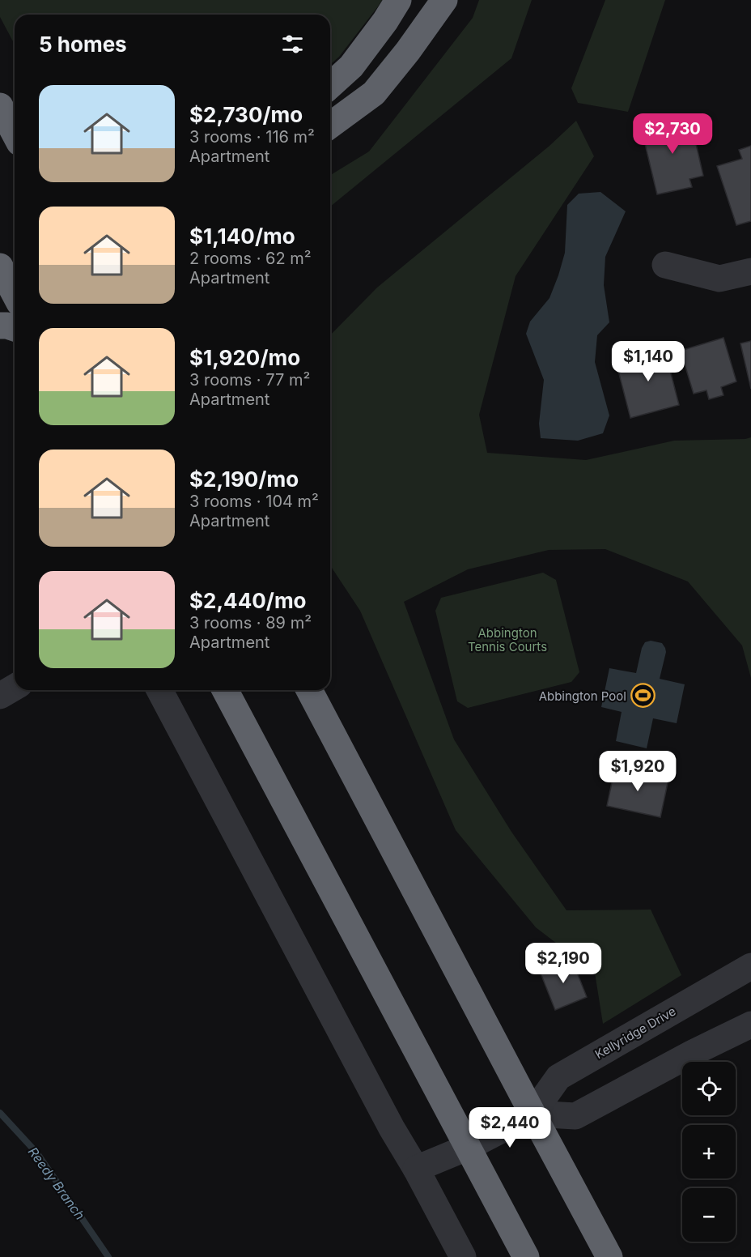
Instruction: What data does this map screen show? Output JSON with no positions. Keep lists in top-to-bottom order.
{
  "streets": {
    "street": ["Kellyridge Drive"]
  },
  "water": ["Reedy Branch"],
  "parks": ["Abbington Tennis Courts"],
  "places": {
    "sports": ["Abbington Pool"]
  },
  "page": {
    "heading": "5 homes",
    "list": [
      {
        "name": "$2,730/mo",
        "note": "3 rooms · 116 m² · Apartment"
      },
      {
        "name": "$1,140/mo",
        "note": "2 rooms · 62 m² · Apartment"
      },
      {
        "name": "$1,920/mo",
        "note": "3 rooms · 77 m² · Apartment"
      },
      {
        "name": "$2,190/mo",
        "note": "3 rooms · 104 m² · Apartment"
      },
      {
        "name": "$2,440/mo",
        "note": "3 rooms · 89 m² · Apartment"
      }
    ],
    "price": [
      "$2,730",
      "$1,140",
      "$1,920",
      "$2,190",
      "$2,440"
    ],
    "map_buttons": ["+", "−"]
  }
}
